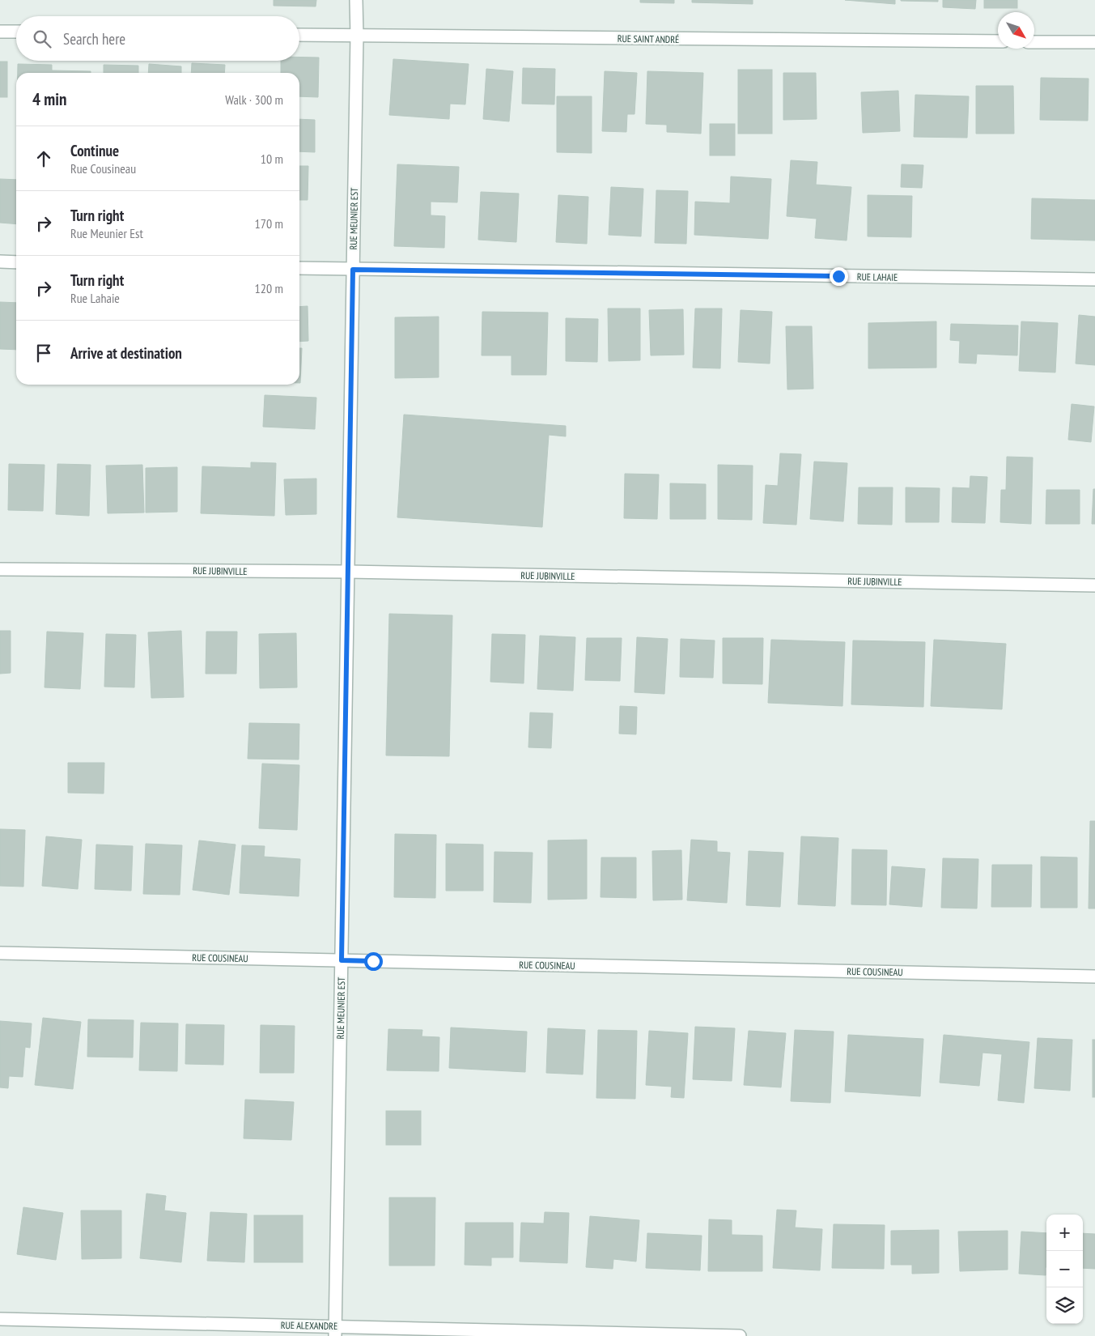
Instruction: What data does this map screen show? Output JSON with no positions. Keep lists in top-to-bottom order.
{
  "streets": {
    "street": [
      "RUE SAINT ANDRÉ",
      "RUE MEUNIER EST",
      "RUE LAHAIE",
      "RUE JUBINVILLE",
      "RUE COUSINEAU",
      "RUE ALEXANDRE"
    ]
  },
  "crossings": [
    ["RUE SAINT ANDRÉ", "RUE MEUNIER EST"],
    ["RUE MEUNIER EST", "RUE LAHAIE"],
    ["RUE MEUNIER EST", "RUE JUBINVILLE"],
    ["RUE MEUNIER EST", "RUE COUSINEAU"],
    ["RUE MEUNIER EST", "RUE ALEXANDRE"]
  ],
  "north": "bottom right",
  "page": {
    "search": "Search here",
    "heading": ["4 min", "Walk · 300 m"],
    "list": [
      ["Continue", "Rue Cousineau", "10 m"],
      ["Turn right", "Rue Meunier Est", "170 m"],
      ["Turn right", "Rue Lahaie", "120 m"],
      "Arrive at destination"
    ],
    "map_buttons": ["+", "−"]
  }
}
